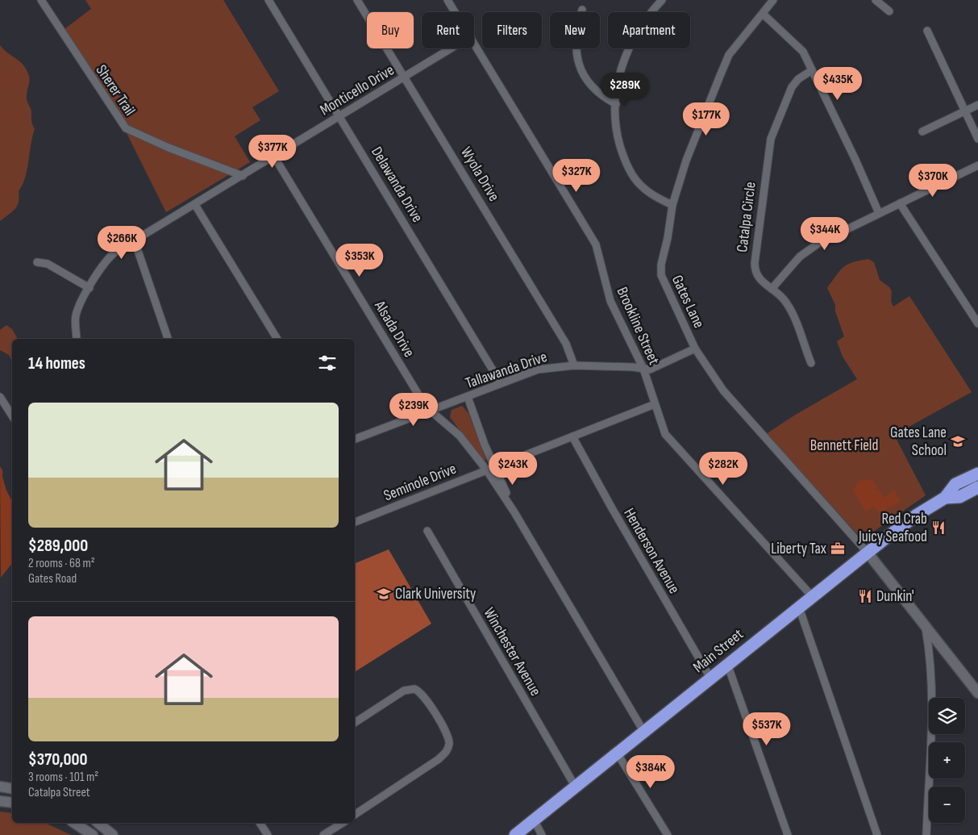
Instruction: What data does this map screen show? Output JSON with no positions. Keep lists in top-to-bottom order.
{
  "streets": {
    "highway": ["Main Street"],
    "street": [
      "Sherer Trail",
      "Monticello Drive",
      "Wyola Drive",
      "Delawanda Drive",
      "Catalpa Circle",
      "Gates Lane",
      "Brookline Street",
      "Alsada Drive",
      "Tallawanda Drive",
      "Seminole Drive",
      "Henderson Avenue",
      "Winchester Avenue"
    ]
  },
  "crossings": [
    ["Sherer Trail", "Monticello Drive"],
    ["Monticello Drive", "Wyola Drive"],
    ["Monticello Drive", "Delawanda Drive"],
    ["Monticello Drive", "Alsada Drive"],
    ["Wyola Drive", "Tallawanda Drive"],
    ["Delawanda Drive", "Tallawanda Drive"],
    ["Gates Lane", "Tallawanda Drive"],
    ["Gates Lane", "Main Street"],
    ["Brookline Street", "Tallawanda Drive"],
    ["Brookline Street", "Seminole Drive"],
    ["Brookline Street", "Main Street"],
    ["Alsada Drive", "Tallawanda Drive"],
    ["Alsada Drive", "Seminole Drive"],
    ["Seminole Drive", "Henderson Avenue"],
    ["Henderson Avenue", "Main Street"],
    ["Main Street", "Winchester Avenue"]
  ],
  "parks": ["Bennett Field"],
  "places": {
    "school or university": ["Gates Lane School", "Clark University"],
    "restaurant": ["Red Crab Juicy Seafood", "Dunkin'"],
    "office": ["Liberty Tax"]
  },
  "page": {
    "chip": [
      "Buy",
      "Rent",
      "Filters",
      "New",
      "Apartment"
    ],
    "price": [
      "$435K",
      "$289K",
      "$177K",
      "$377K",
      "$327K",
      "$370K",
      "$344K",
      "$266K",
      "$353K",
      "$239K",
      "$243K",
      "$282K",
      "$537K",
      "$384K"
    ],
    "heading": "14 homes",
    "list": [
      {
        "name": "$289,000",
        "note": "2 rooms · 68 m² · Gates Road"
      },
      {
        "name": "$370,000",
        "note": "3 rooms · 101 m² · Catalpa Street"
      }
    ],
    "map_buttons": ["+", "−"]
  }
}
